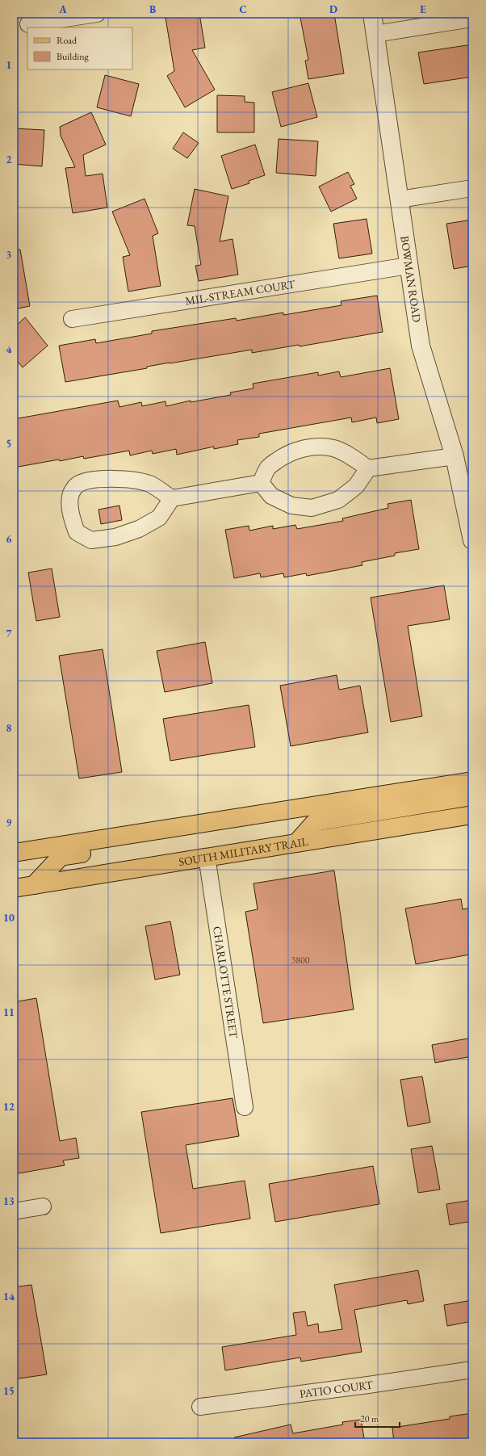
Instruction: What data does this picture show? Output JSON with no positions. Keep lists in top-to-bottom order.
{
  "streets": {
    "main road": ["SOUTH MILITARY TRAIL"],
    "street": [
      "BOWMAN ROAD",
      "MIL-STREAM COURT",
      "CHARLOTTE STREET",
      "PATIO COURT"
    ]
  },
  "crossings": [
    ["BOWMAN ROAD", "MIL-STREAM COURT"],
    ["SOUTH MILITARY TRAIL", "CHARLOTTE STREET"]
  ],
  "house_numbers": ["3800"],
  "legend": ["Road", "Building"],
  "scale_bar": "20 m",
  "grid": {
    "columns": [
      "A",
      "B",
      "C",
      "D",
      "E"
    ],
    "rows": [
      "1",
      "2",
      "3",
      "4",
      "5",
      "6",
      "7",
      "8",
      "9",
      "10",
      "11",
      "12",
      "13",
      "14",
      "15"
    ]
  }
}
